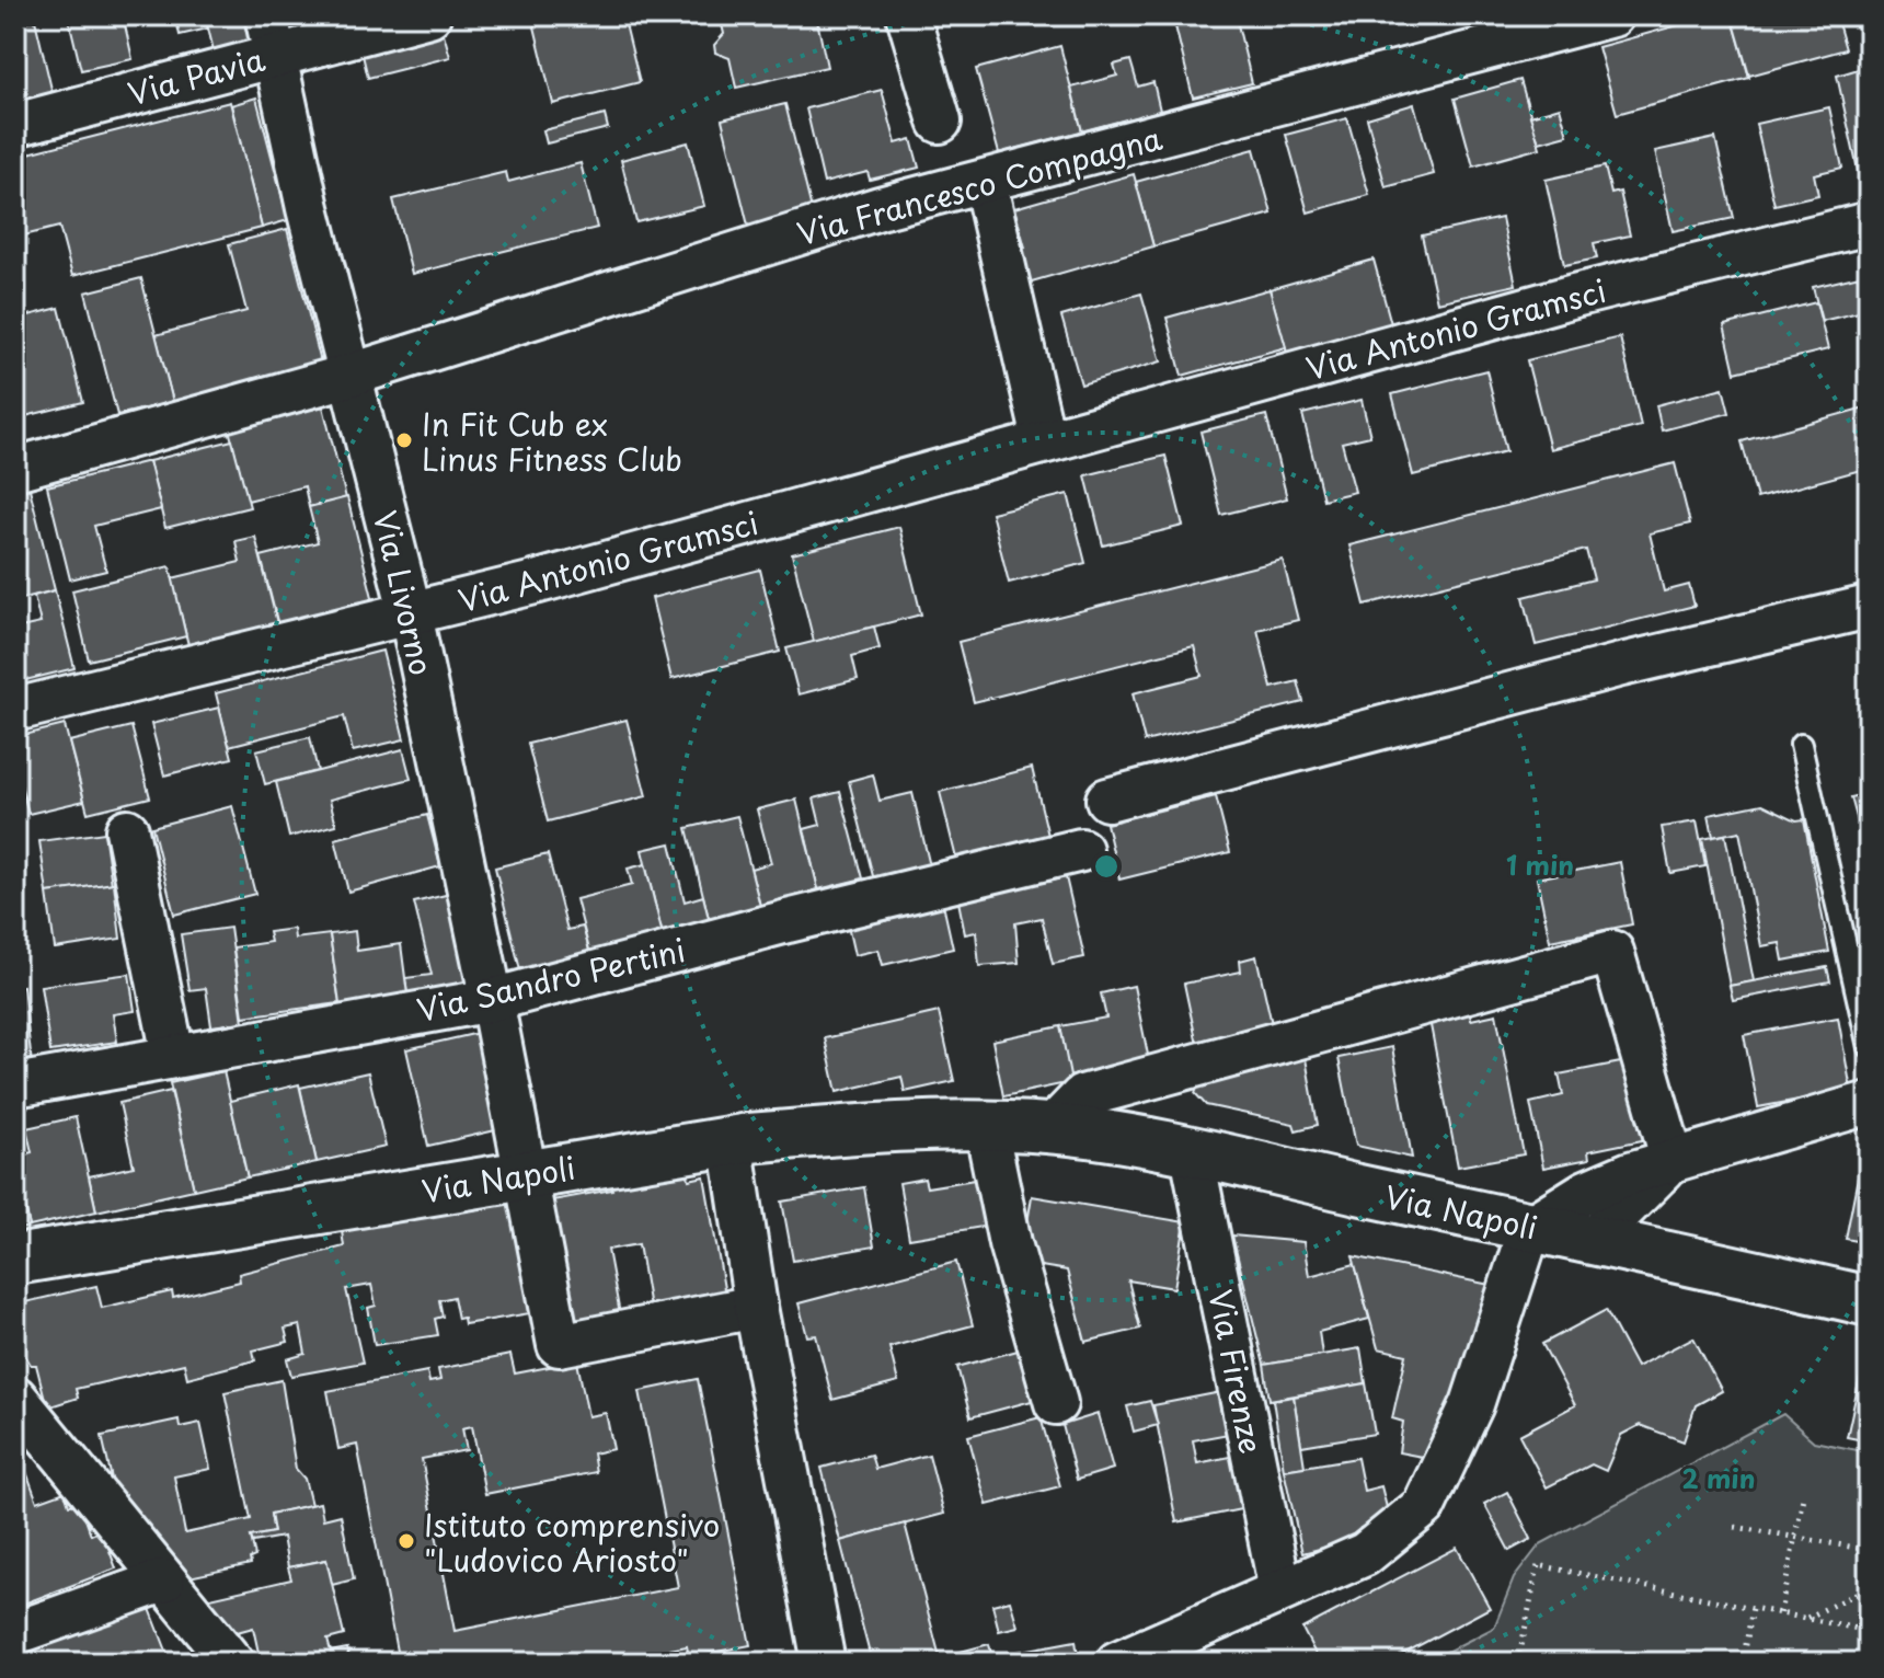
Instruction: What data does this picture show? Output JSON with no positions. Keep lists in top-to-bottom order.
{
  "streets": {
    "main road": ["Via Napoli"],
    "street": [
      "Via Pavia",
      "Via Francesco Compagna",
      "Via Antonio Gramsci",
      "Via Livorno",
      "Via Sandro Pertini",
      "Via Firenze"
    ]
  },
  "crossings": [
    ["Via Pavia", "Via Livorno"],
    ["Via Francesco Compagna", "Via Livorno"],
    ["Via Antonio Gramsci", "Via Livorno"],
    ["Via Livorno", "Via Sandro Pertini"],
    ["Via Livorno", "Via Napoli"],
    ["Via Napoli", "Via Firenze"]
  ],
  "places": ["In Fit Cub ex Linus Fitness Club", "Istituto comprensivo \"Ludovico Ariosto\""],
  "rings": ["1 min", "2 min"]
}
